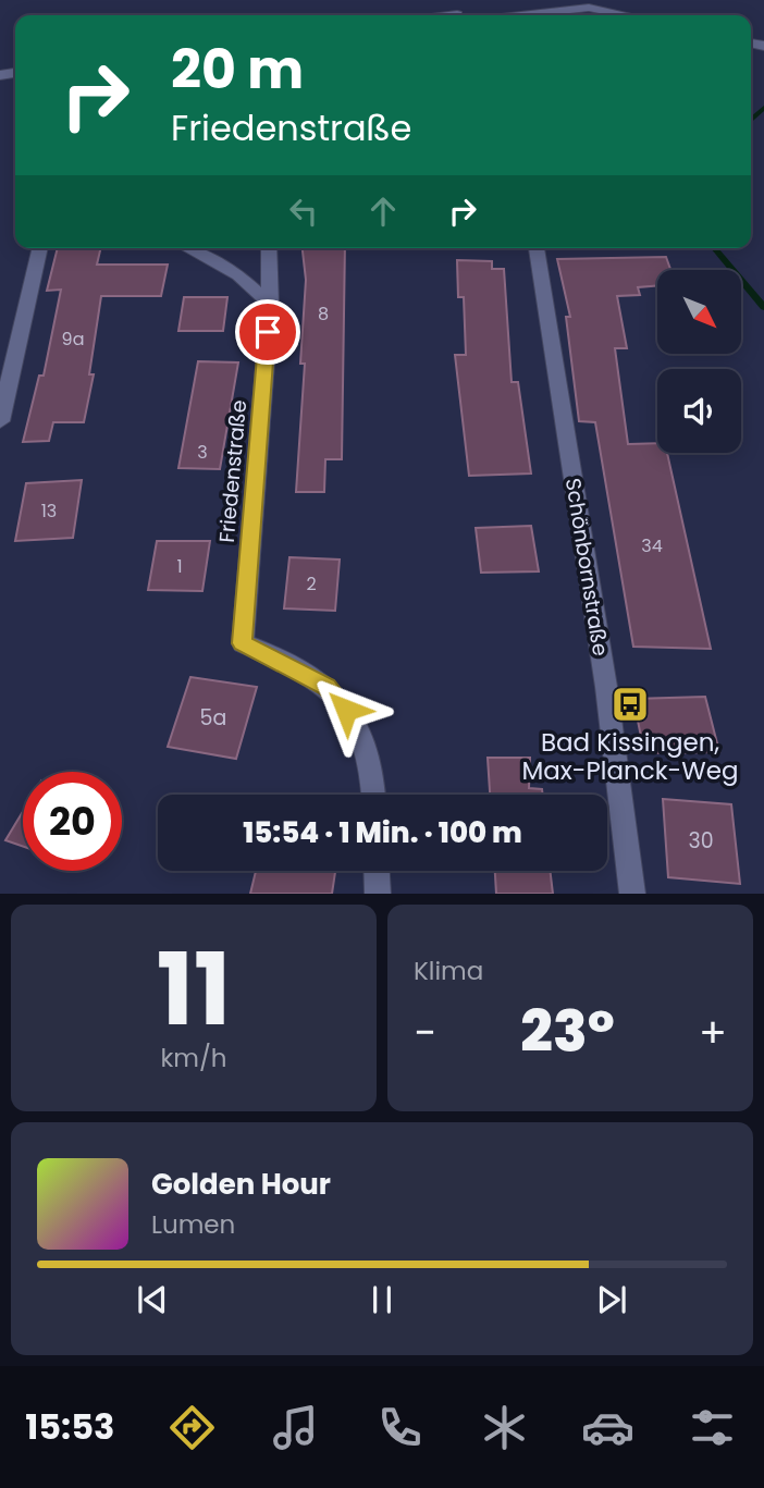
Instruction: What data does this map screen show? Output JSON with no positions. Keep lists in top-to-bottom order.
{
  "streets": {
    "street": ["Friedenstraße", "Schönbornstraße"]
  },
  "places": {
    "bus stop": ["Bad Kissingen, Max-Planck-Weg"]
  },
  "house_numbers": [
    "8",
    "9a",
    "3",
    "13",
    "34",
    "1",
    "2",
    "5a",
    "30"
  ],
  "north": "bottom right",
  "page": {
    "turn": ["20 m", "Friedenstraße"],
    "limit": "20",
    "trip": "15:54 · 1 Min. · 100 m",
    "tile": [
      ["11", "km/h"],
      "Klima"
    ],
    "heat": ["−", "23°", "+"],
    "song": ["Golden Hour", "Lumen"],
    "tabs": "15:53"
  }
}
